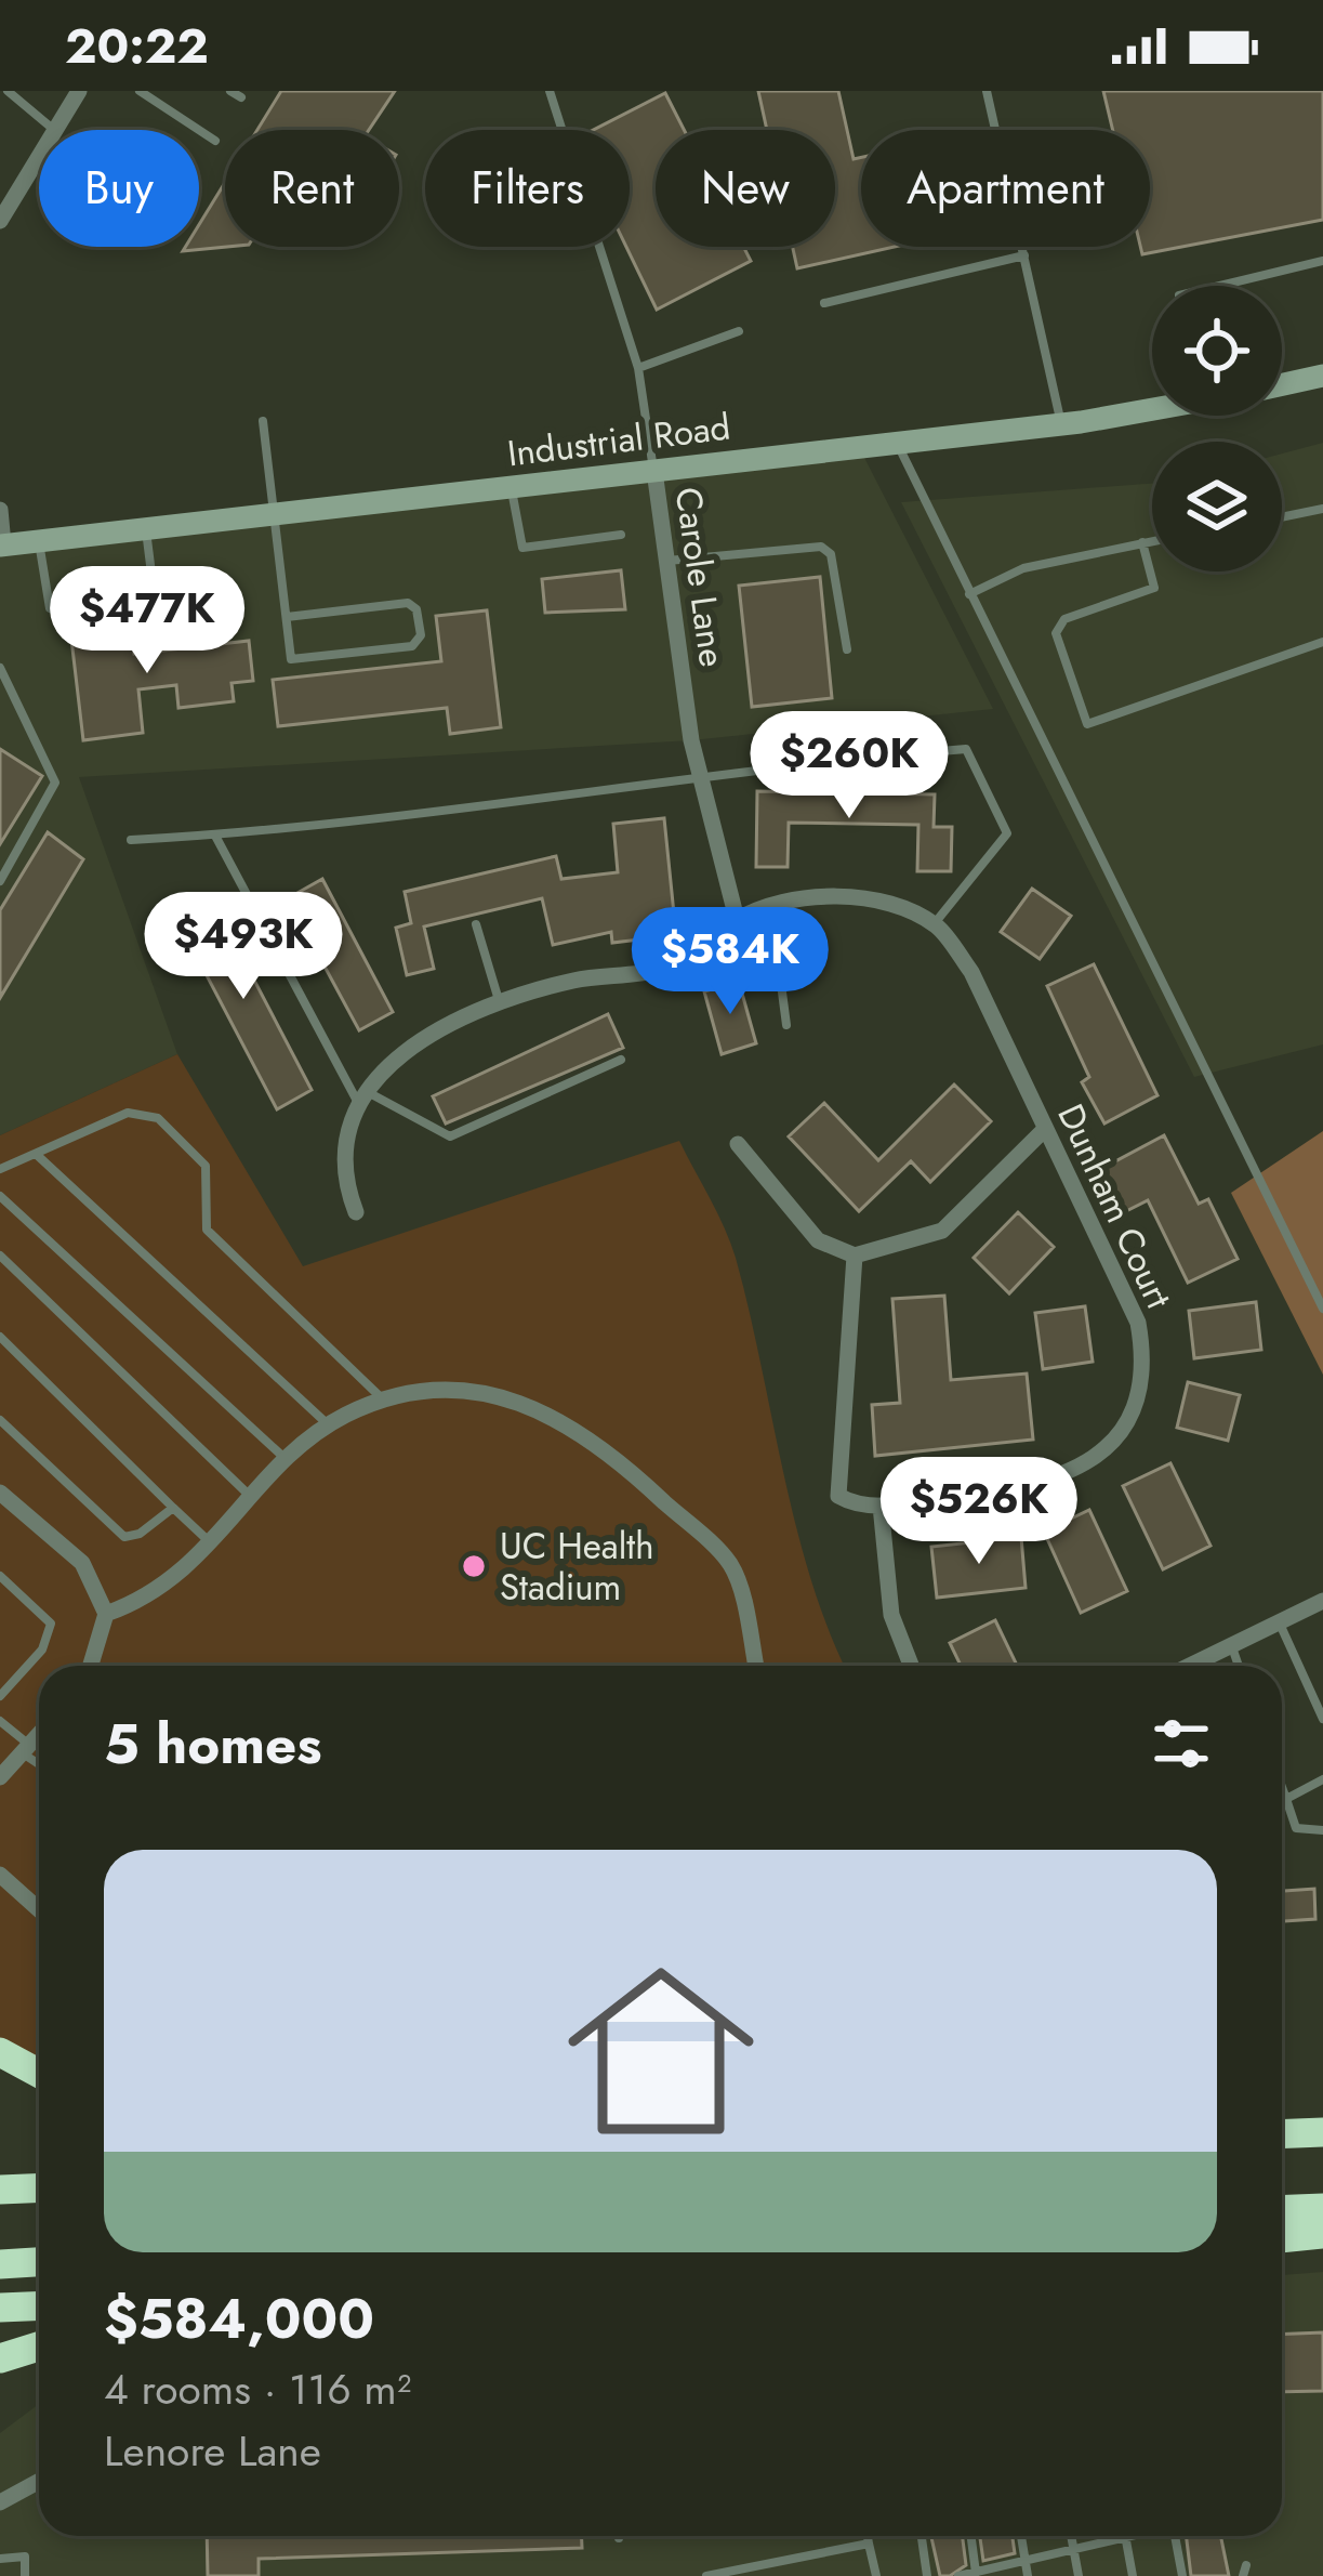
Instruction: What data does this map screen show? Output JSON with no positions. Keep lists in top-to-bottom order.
{
  "streets": {
    "main road": ["Industrial Road"],
    "street": ["Carole Lane", "Dunham Court"]
  },
  "crossings": [
    ["Industrial Road", "Carole Lane"]
  ],
  "places": ["UC Health Stadium"],
  "page": {
    "status": "20:22",
    "chip": [
      "Buy",
      "Rent",
      "Filters",
      "New",
      "Apartment"
    ],
    "price": [
      "$477K",
      "$260K",
      "$493K",
      "$584K",
      "$526K"
    ],
    "heading": "5 homes",
    "list": [
      {
        "name": "$584,000",
        "note": "4 rooms · 116 m² · Lenore Lane"
      }
    ]
  }
}
